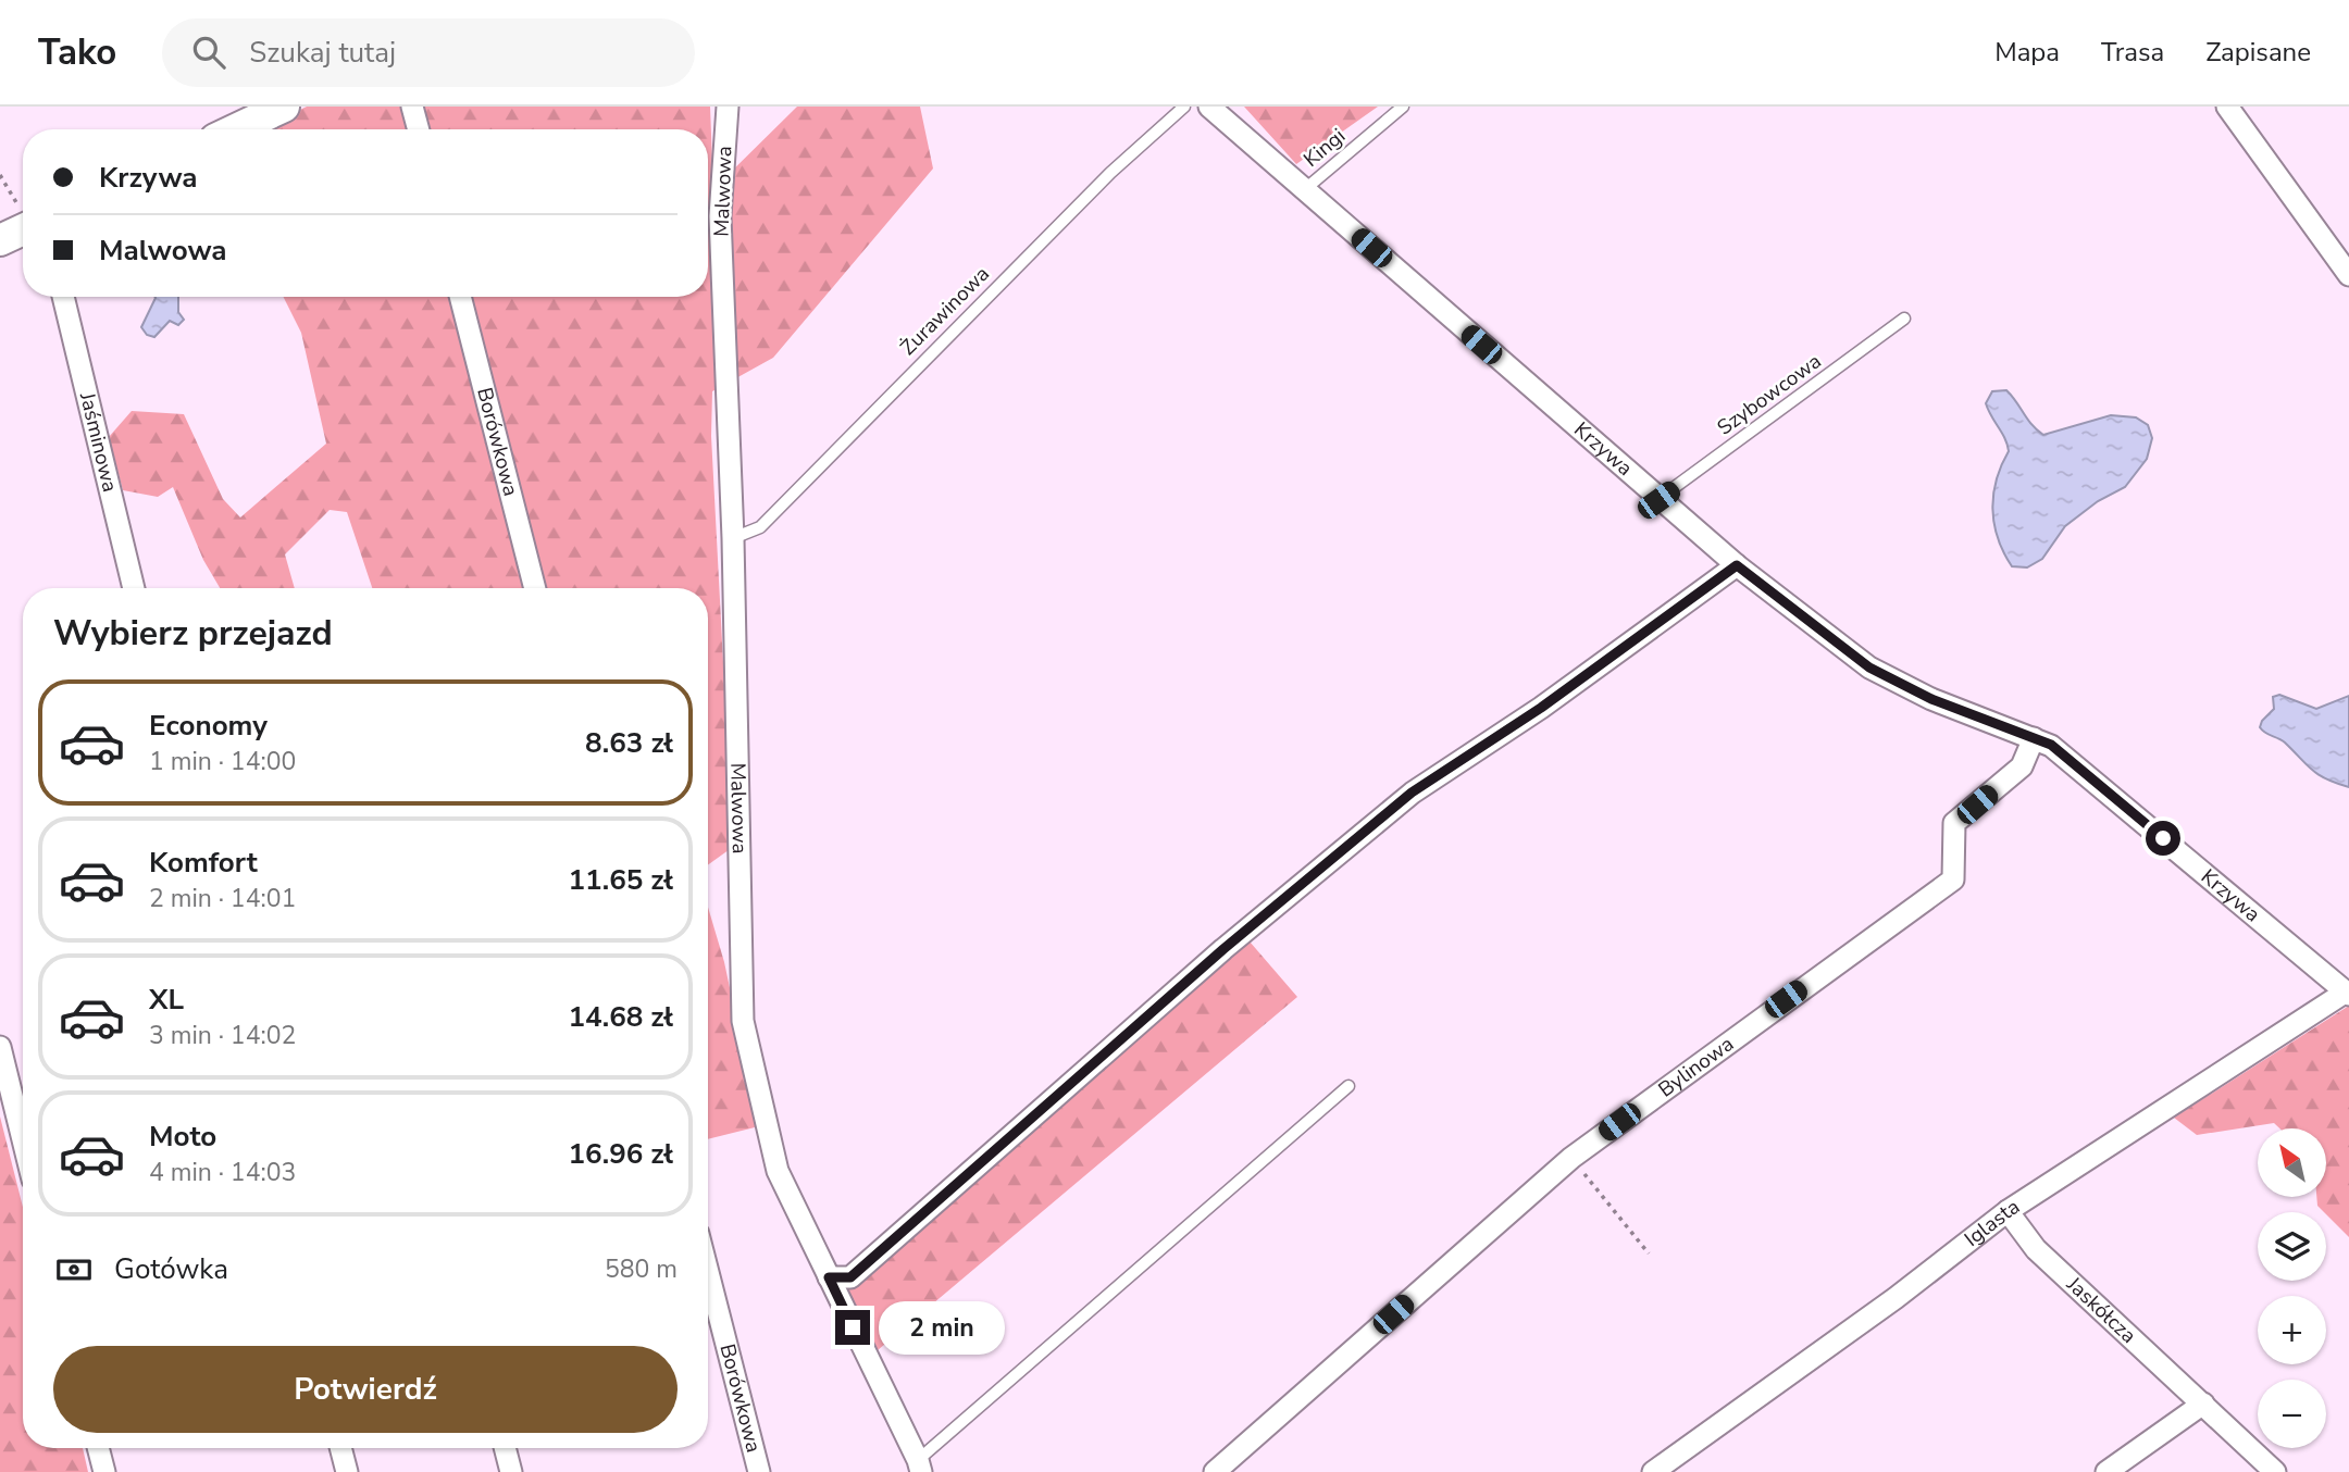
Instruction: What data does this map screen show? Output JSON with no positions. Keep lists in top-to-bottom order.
{
  "streets": {
    "street": [
      "Malwowa",
      "Jaśminowa",
      "Borówkowa",
      "Krzywa",
      "Bylinowa",
      "Iglasta",
      "Jaskółcza"
    ],
    "lane": ["Kingi", "Żurawinowa", "Szybowcowa"]
  },
  "crossings": [
    ["Kingi", "Krzywa"],
    ["Malwowa", "Żurawinowa"],
    ["Szybowcowa", "Krzywa"],
    ["Krzywa", "Bylinowa"],
    ["Krzywa", "Iglasta"],
    ["Iglasta", "Jaskółcza"]
  ],
  "north": "top left",
  "page": {
    "header": "Tako",
    "search": "Szukaj tutaj",
    "nav": ["Mapa", "Trasa", "Zapisane"],
    "banner": ["Krzywa", "Malwowa"],
    "heading": "Wybierz przejazd",
    "list": [
      {
        "name": "Economy",
        "note": "1 min · 14:00",
        "value": "8.63 zł"
      },
      {
        "name": "Komfort",
        "note": "2 min · 14:01",
        "value": "11.65 zł"
      },
      {
        "name": "XL",
        "note": "3 min · 14:02",
        "value": "14.68 zł"
      },
      {
        "name": "Moto",
        "note": "4 min · 14:03",
        "value": "16.96 zł"
      }
    ],
    "map_buttons": ["+", "−"],
    "pay": ["Gotówka", "580 m"],
    "bubble": "2 min",
    "buttons": "Potwierdź"
  }
}
